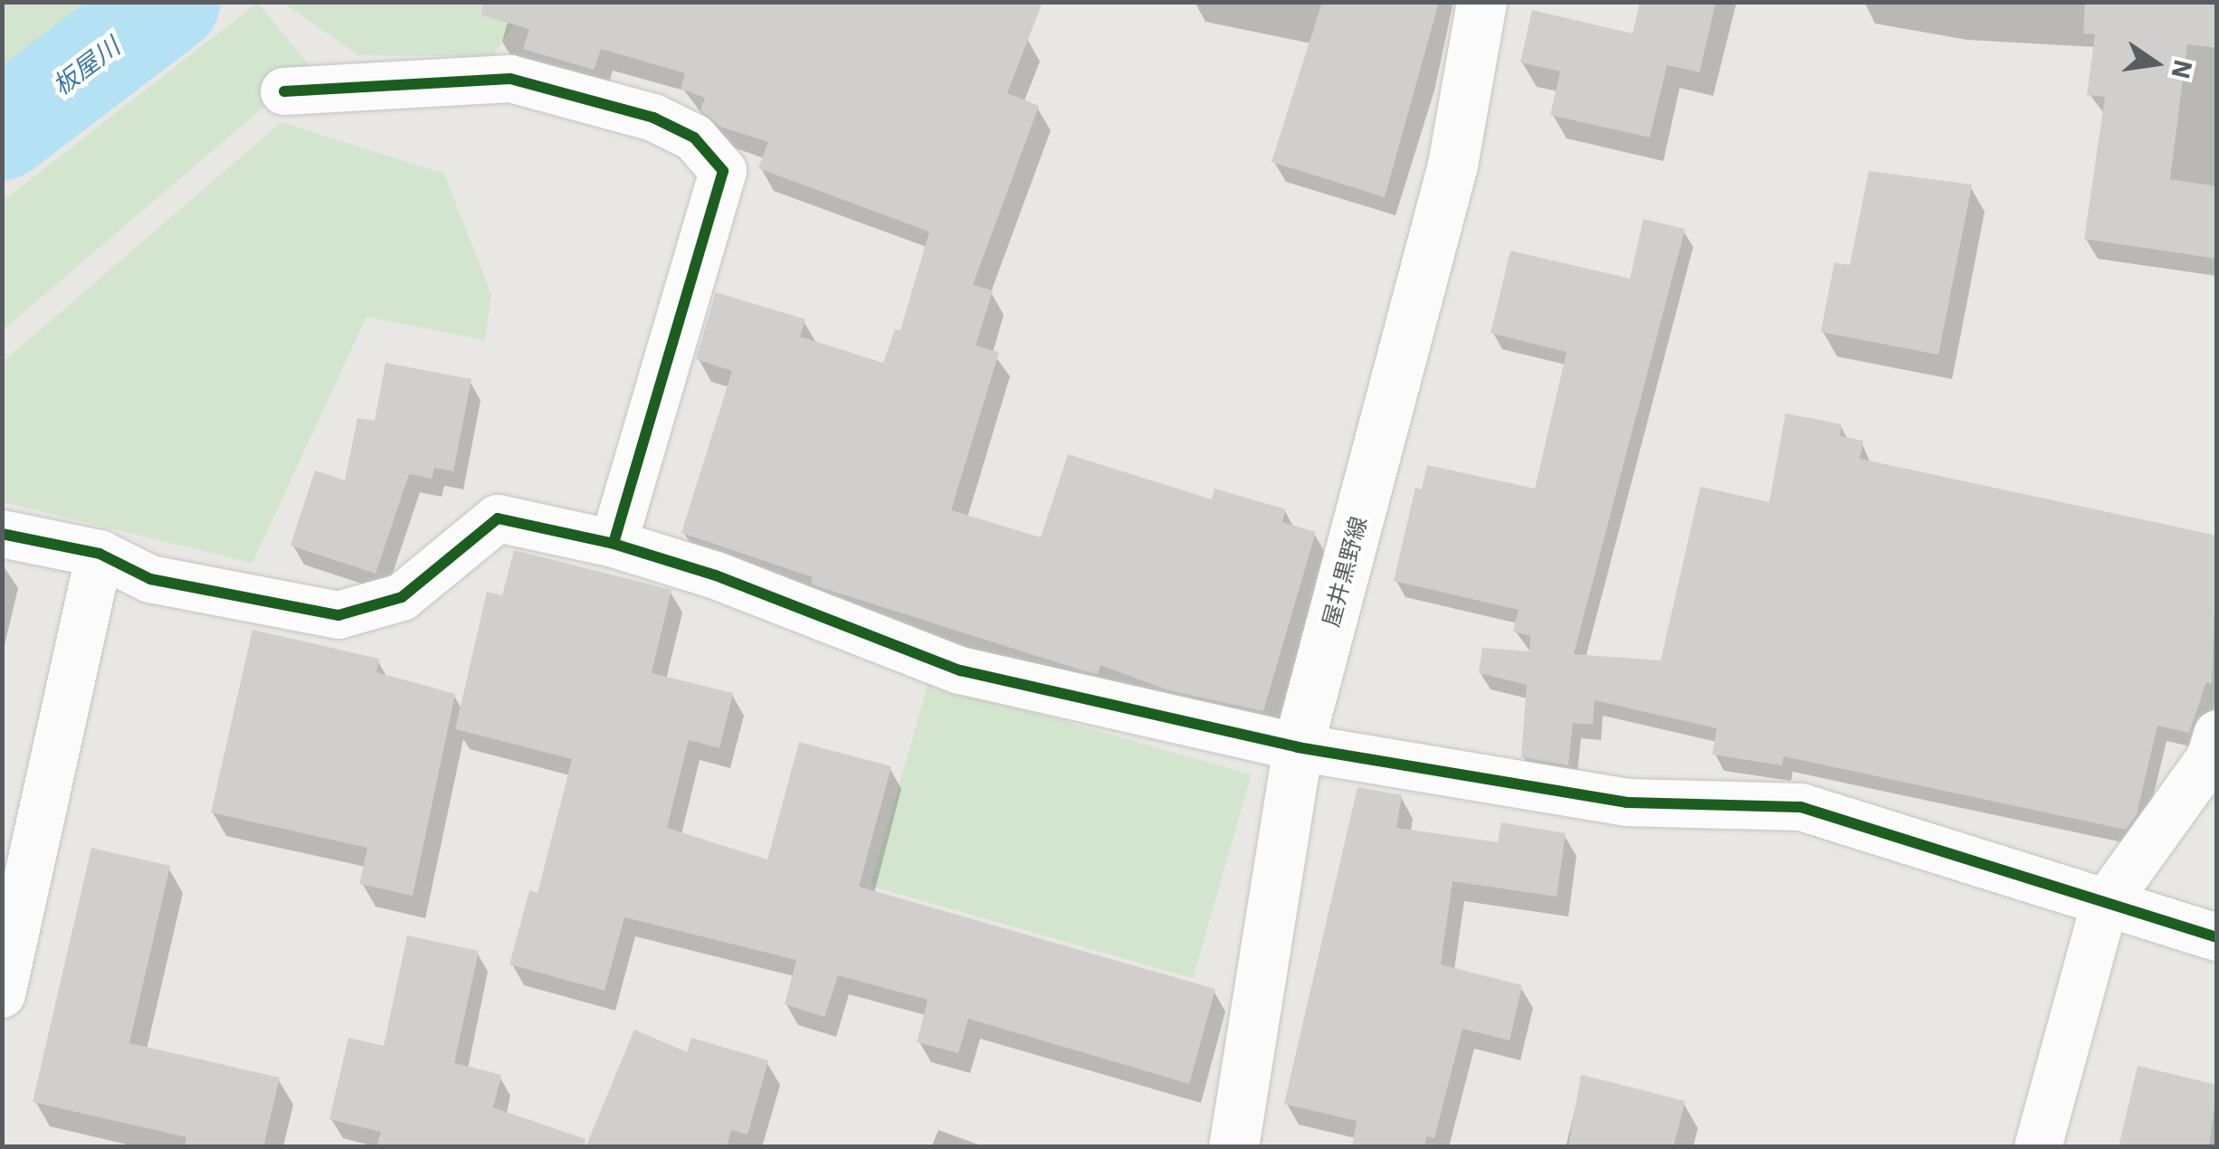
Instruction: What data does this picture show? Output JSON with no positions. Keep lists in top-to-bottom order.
{
  "streets": {
    "main road": ["屋井黒野線"]
  },
  "water": ["板屋川"],
  "north": "right"
}
